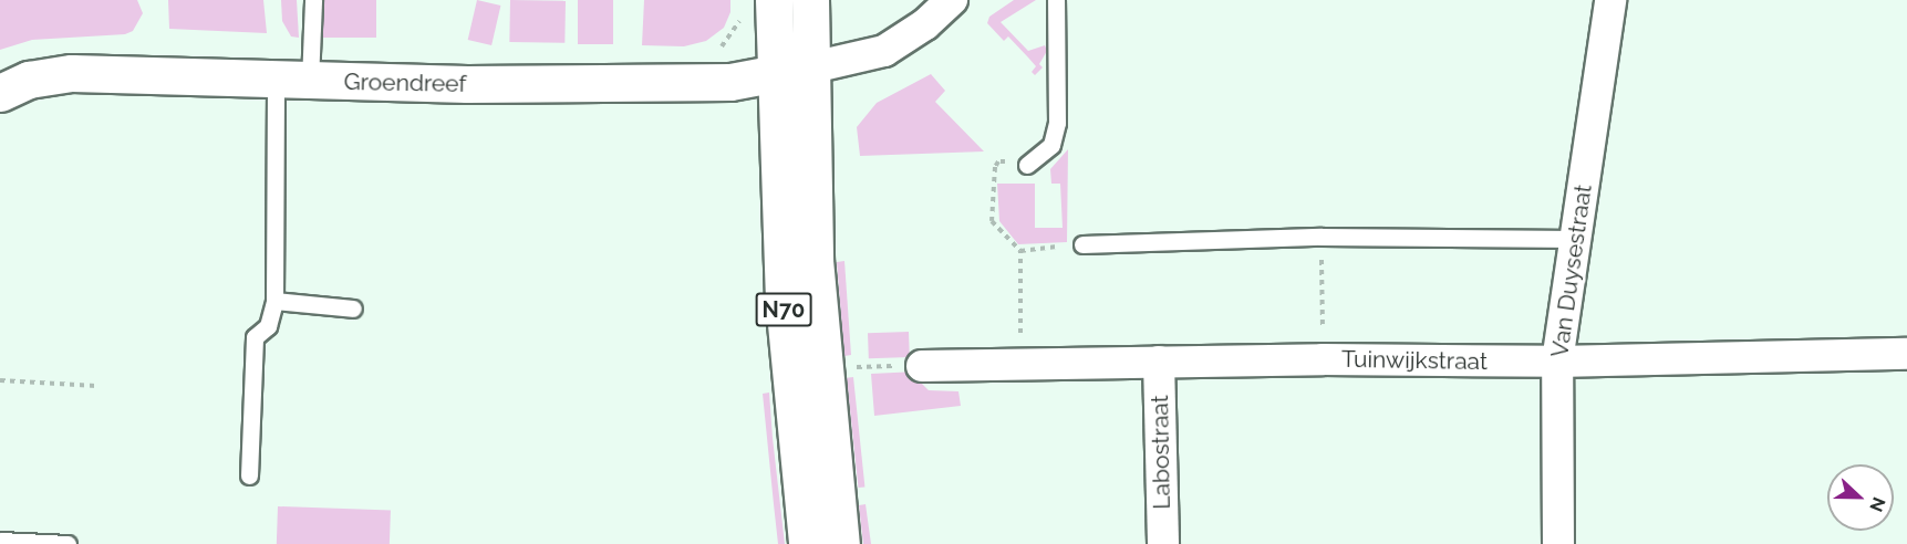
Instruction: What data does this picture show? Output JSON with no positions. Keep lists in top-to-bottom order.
{
  "streets": {
    "main road": ["Groendreef", "N70"],
    "street": ["Van Duysestraat", "Tuinwijkstraat", "Labostraat"]
  },
  "crossings": [
    ["Groendreef", "N70"],
    ["Van Duysestraat", "Tuinwijkstraat"],
    ["Tuinwijkstraat", "Labostraat"]
  ],
  "north": "right"
}
